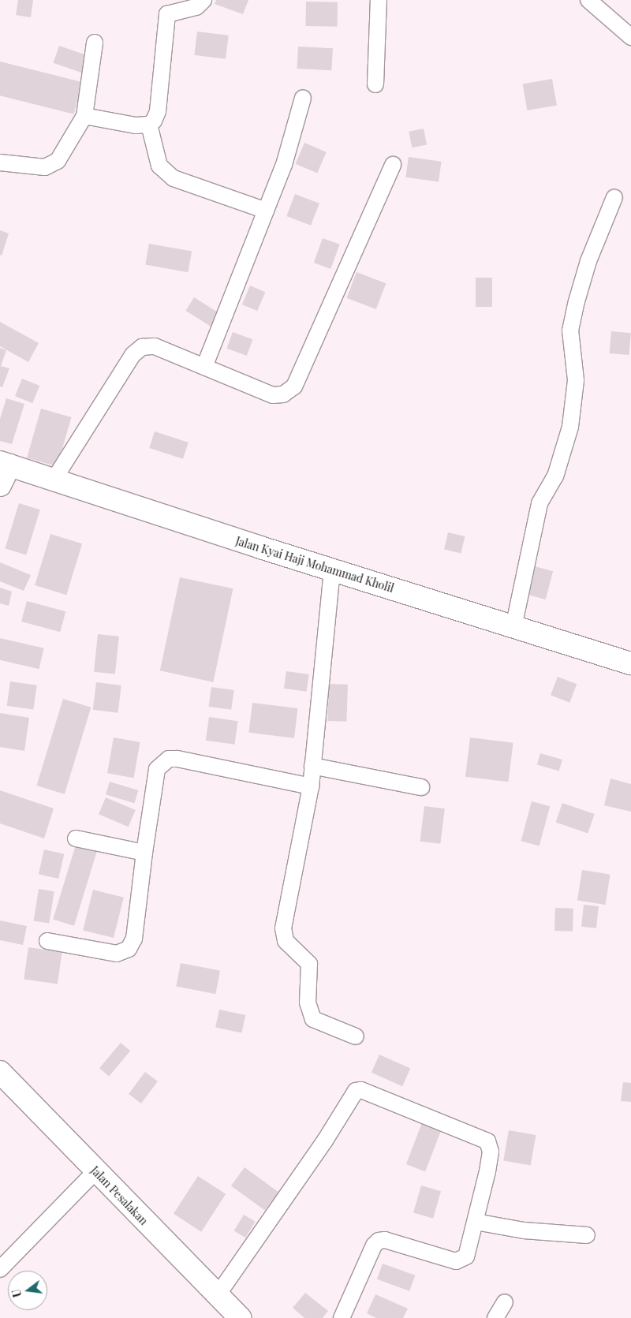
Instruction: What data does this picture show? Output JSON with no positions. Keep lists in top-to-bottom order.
{
  "streets": {
    "main road": ["Jalan Kyai Haji Mohammad Kholil", "Jalan Pesalakan"]
  },
  "north": "left"
}
